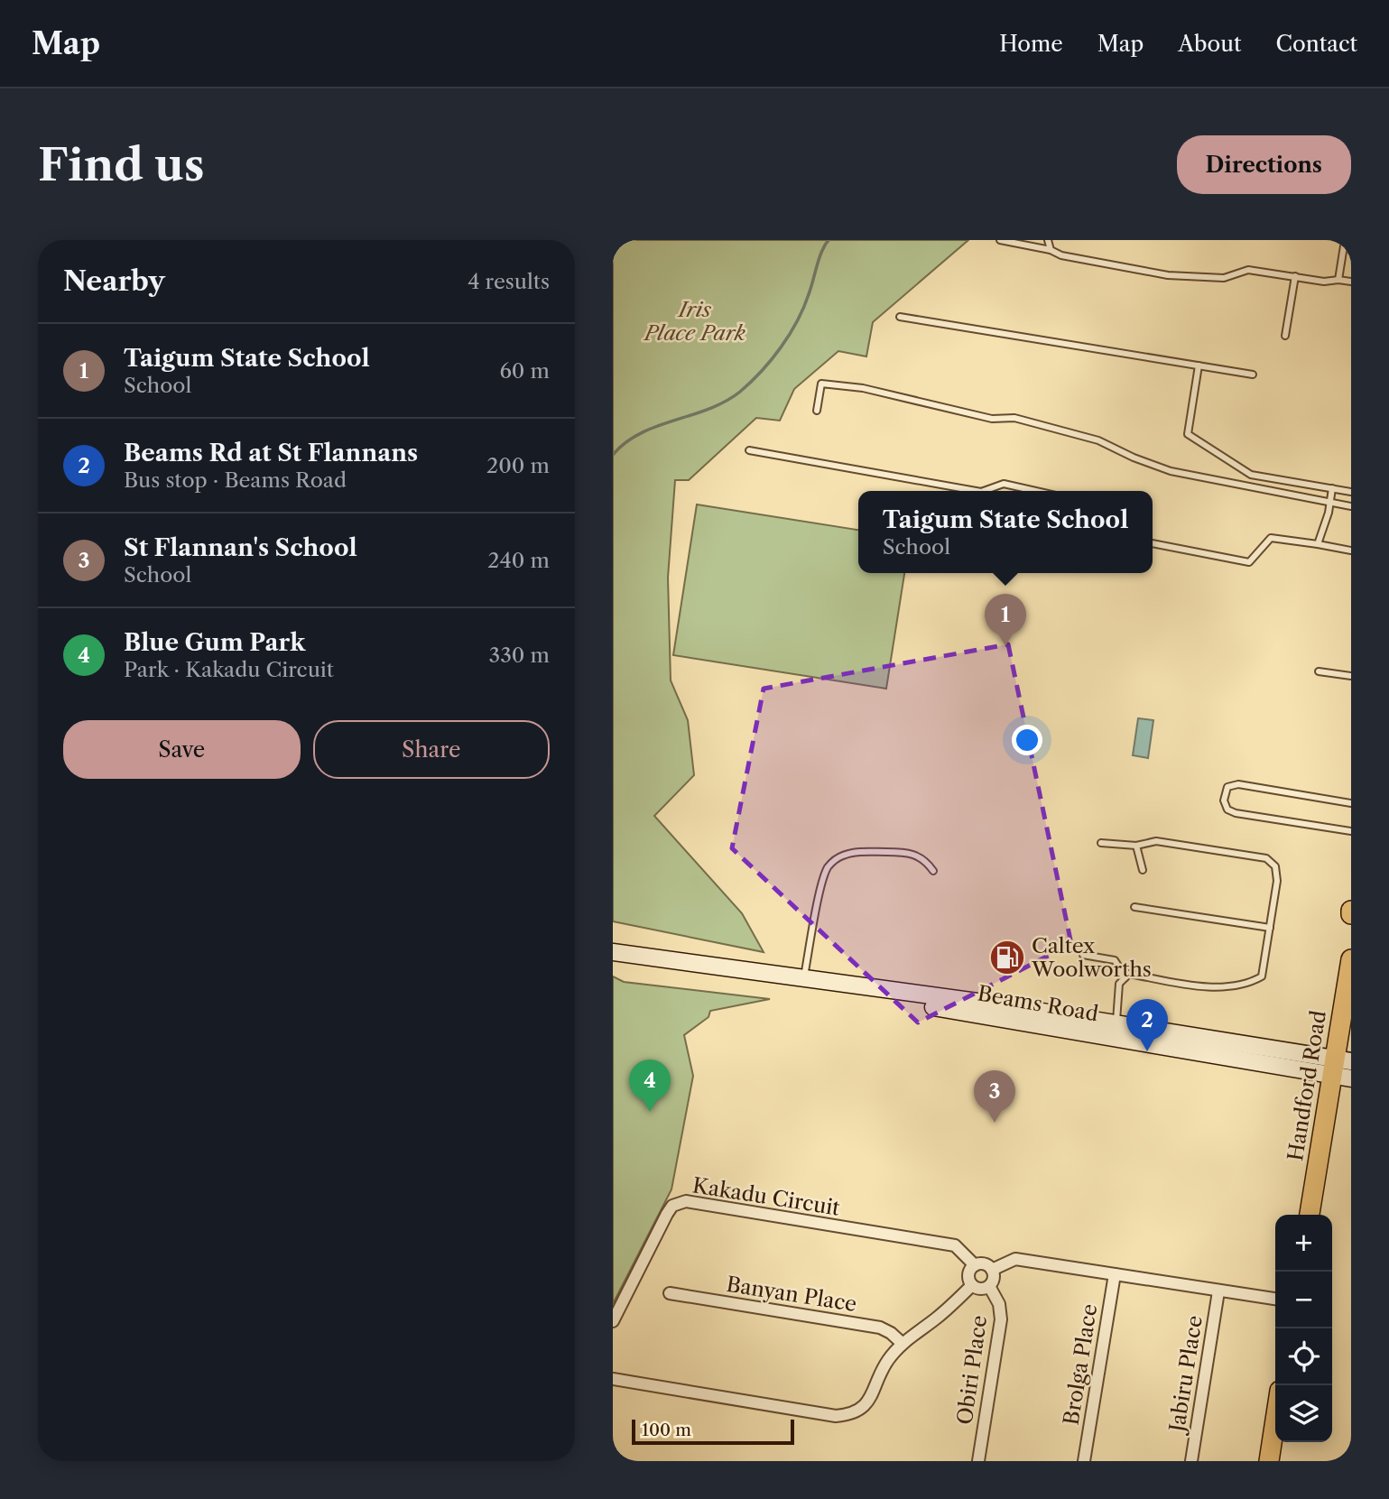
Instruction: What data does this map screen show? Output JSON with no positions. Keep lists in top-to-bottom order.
{
  "streets": {
    "main road": ["Beams Road", "Handford Road"],
    "street": [
      "Kakadu Circuit",
      "Banyan Place",
      "Brolga Place",
      "Obiri Place",
      "Jabiru Place"
    ]
  },
  "crossings": [
    ["Beams Road", "Handford Road"],
    ["Kakadu Circuit", "Obiri Place"]
  ],
  "parks": ["Iris Place Park"],
  "places": {
    "fuel station": ["Caltex Woolworths"]
  },
  "scale_bar": "100 m",
  "page": {
    "header": "Map",
    "nav": [
      "Home",
      "Map",
      "About",
      "Contact"
    ],
    "buttons": [
      "Directions",
      ["Save", "Share"]
    ],
    "title": "Find us",
    "heading": ["Nearby", "4 results"],
    "list": [
      {
        "mark": "1",
        "name": "Taigum State School",
        "note": "School",
        "value": "60 m"
      },
      {
        "mark": "2",
        "name": "Beams Rd at St Flannans",
        "note": "Bus stop · Beams Road",
        "value": "200 m"
      },
      {
        "mark": "3",
        "name": "St Flannan's School",
        "note": "School",
        "value": "240 m"
      },
      {
        "mark": "4",
        "name": "Blue Gum Park",
        "note": "Park · Kakadu Circuit",
        "value": "330 m"
      }
    ],
    "popup": ["Taigum State School", "School"],
    "pins": [
      "1",
      "2",
      "4",
      "3"
    ],
    "map_buttons": ["+", "−"],
    "scale": "100 m"
  }
}
